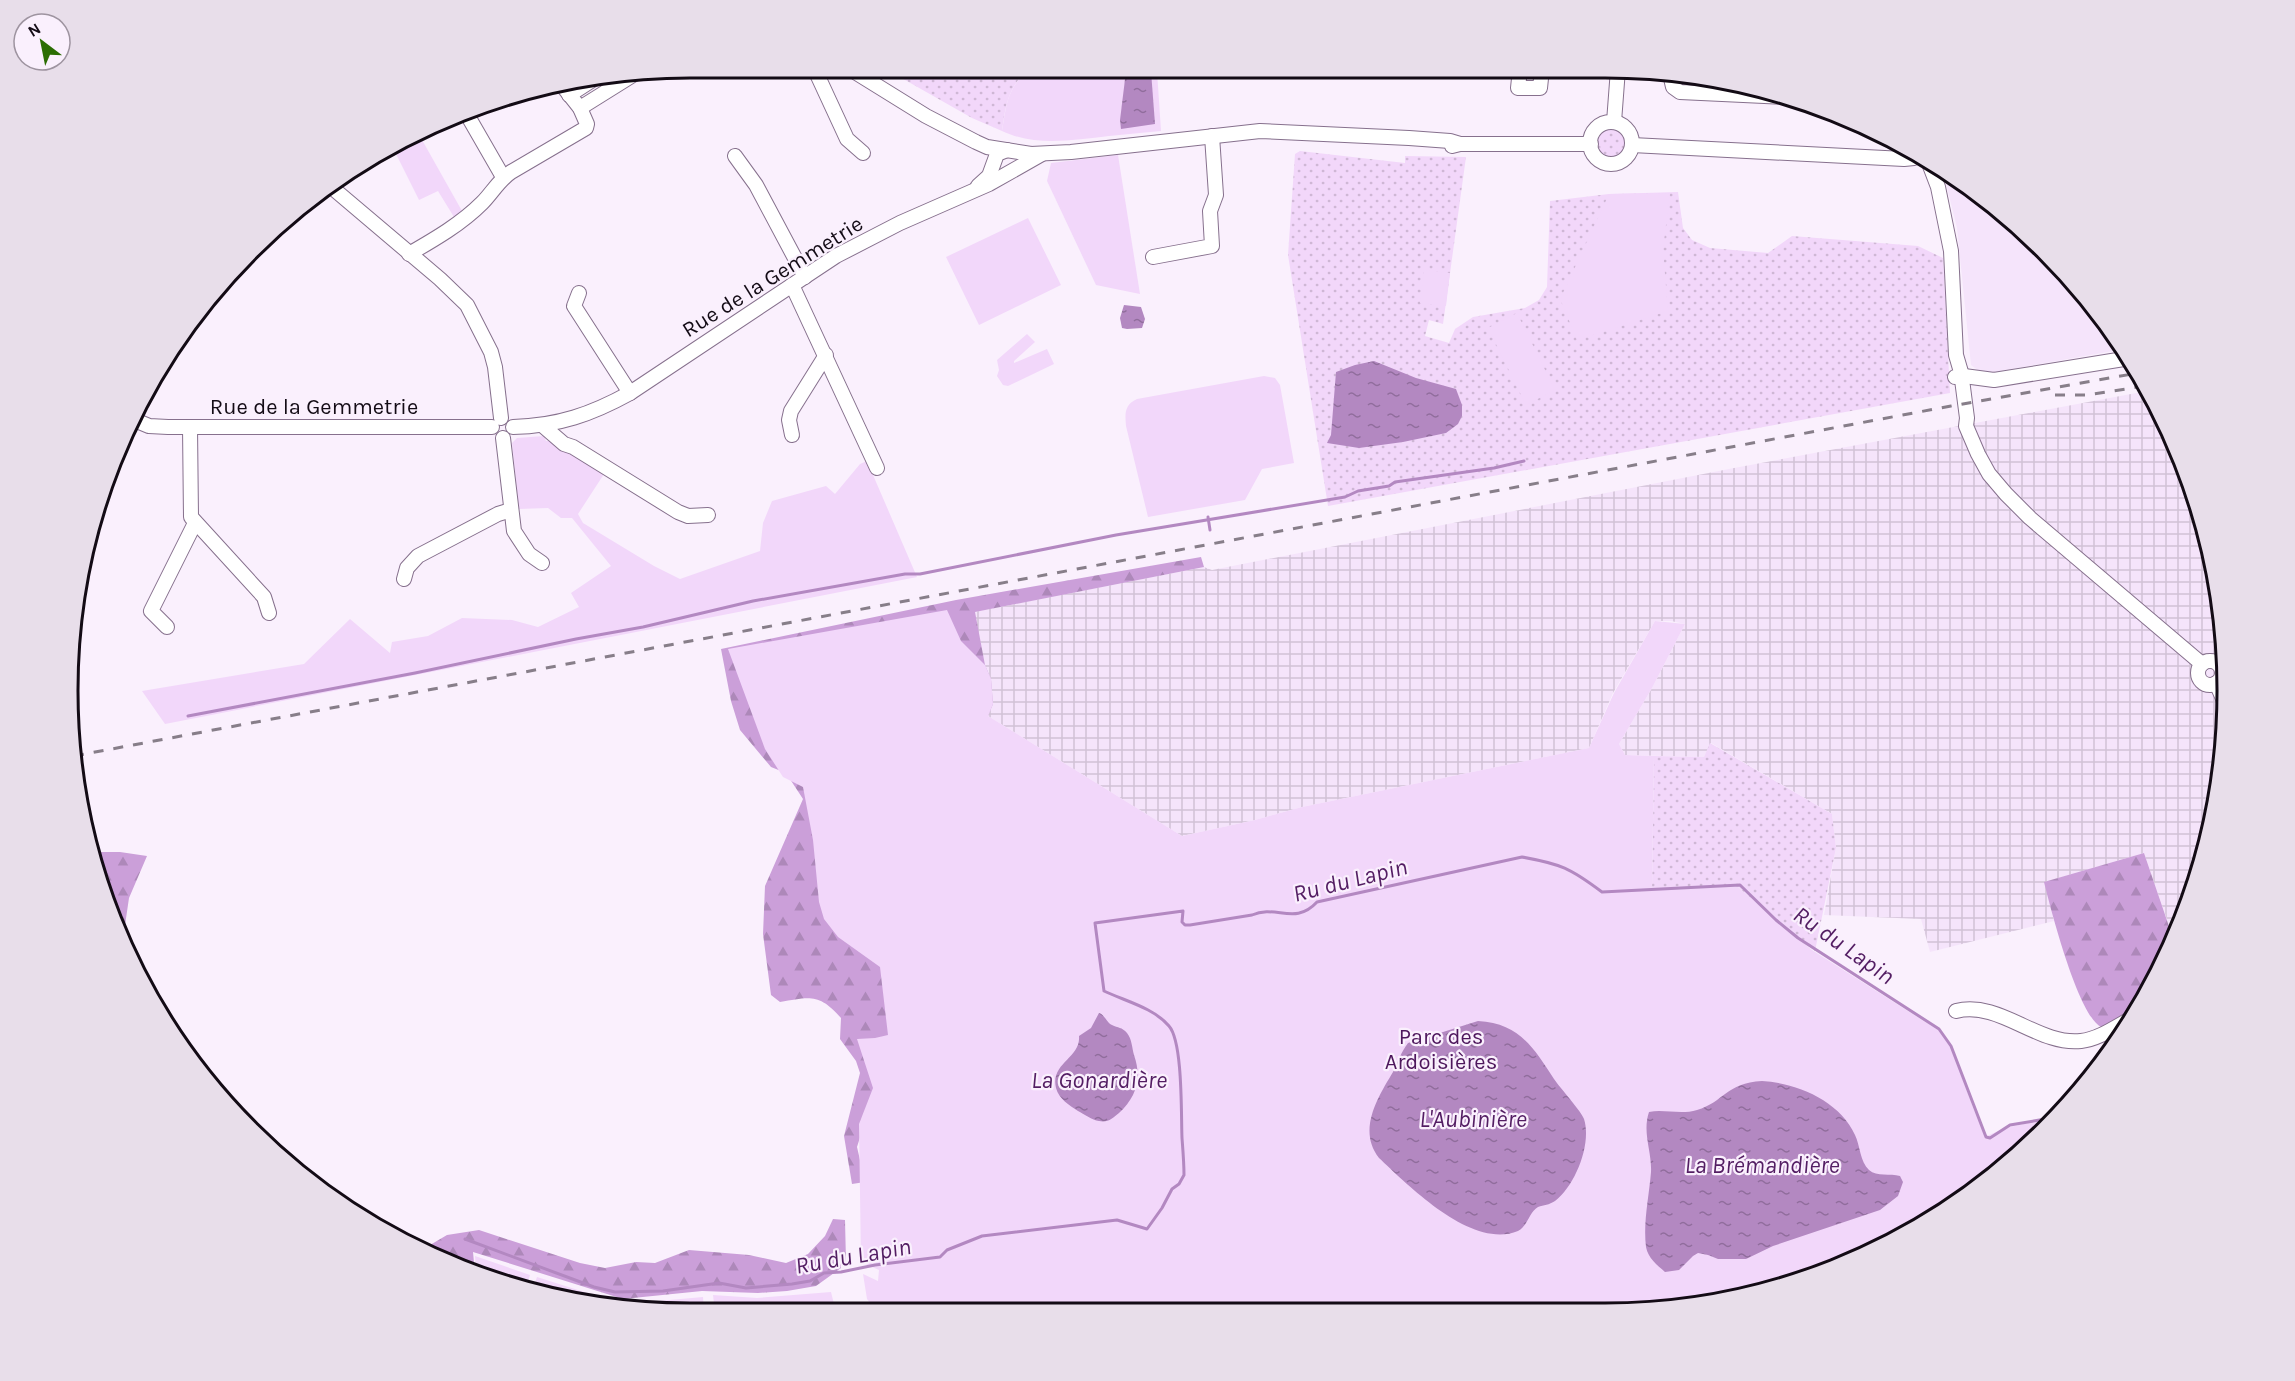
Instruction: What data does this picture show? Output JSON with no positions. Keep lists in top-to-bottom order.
{
  "streets": {
    "street": ["Rue de la Gemmetrie"]
  },
  "water": [
    "Ru du Lapin",
    "La Gonardière",
    "L'Aubinière",
    "La Brémandière"
  ],
  "parks": ["Parc des Ardoisières"],
  "north": "top left"
}
